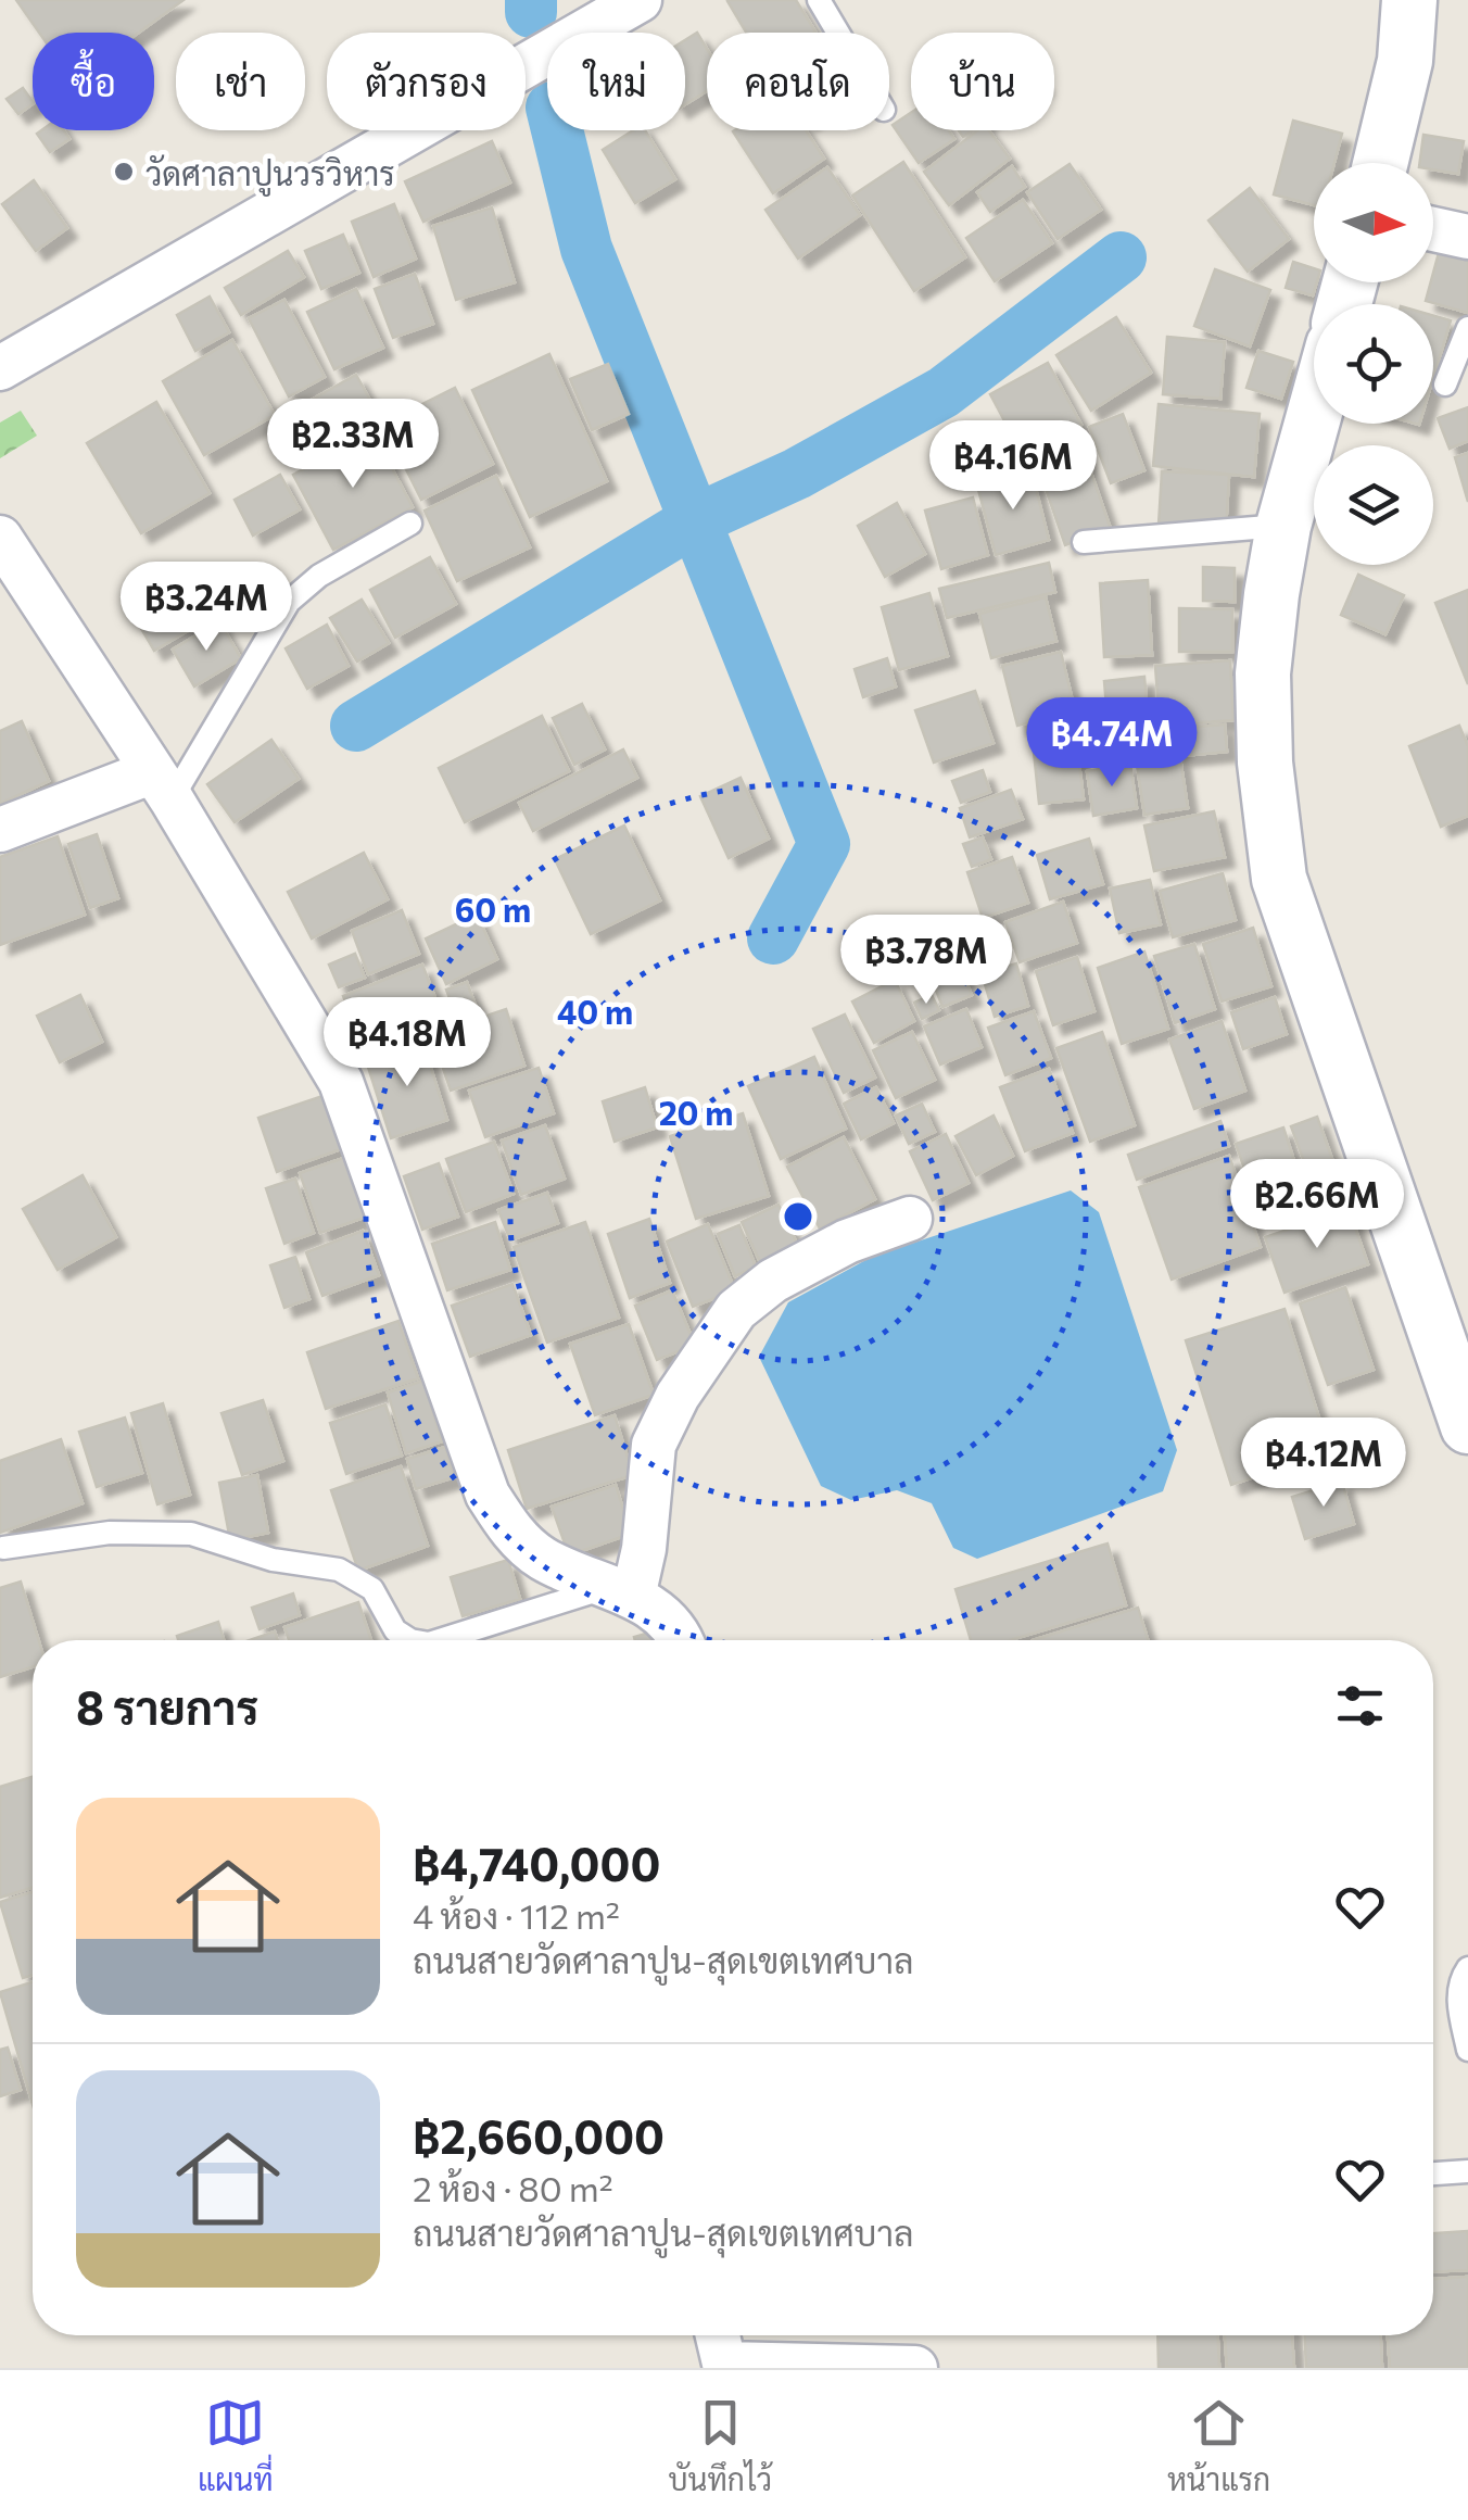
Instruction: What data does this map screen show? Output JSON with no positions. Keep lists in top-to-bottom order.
{
  "places": ["วัดศาลาปูนวรวิหาร"],
  "north": "right",
  "page": {
    "chip": [
      "ซื้อ",
      "เช่า",
      "ตัวกรอง",
      "ใหม่",
      "คอนโด",
      "บ้าน"
    ],
    "price": [
      "฿2.33M",
      "฿4.16M",
      "฿3.24M",
      "฿4.74M",
      "฿3.78M",
      "฿4.18M",
      "฿2.66M",
      "฿4.12M"
    ],
    "heading": "8 รายการ",
    "list": [
      {
        "name": "฿4,740,000",
        "note": "4 ห้อง · 112 m² · ถนนสายวัดศาลาปูน-สุดเขตเทศบาล"
      },
      {
        "name": "฿2,660,000",
        "note": "2 ห้อง · 80 m² · ถนนสายวัดศาลาปูน-สุดเขตเทศบาล"
      }
    ],
    "tabs": ["แผนที่", "บันทึกไว้", "หน้าแรก"]
  },
  "rings": ["60 m", "40 m", "20 m"]
}
